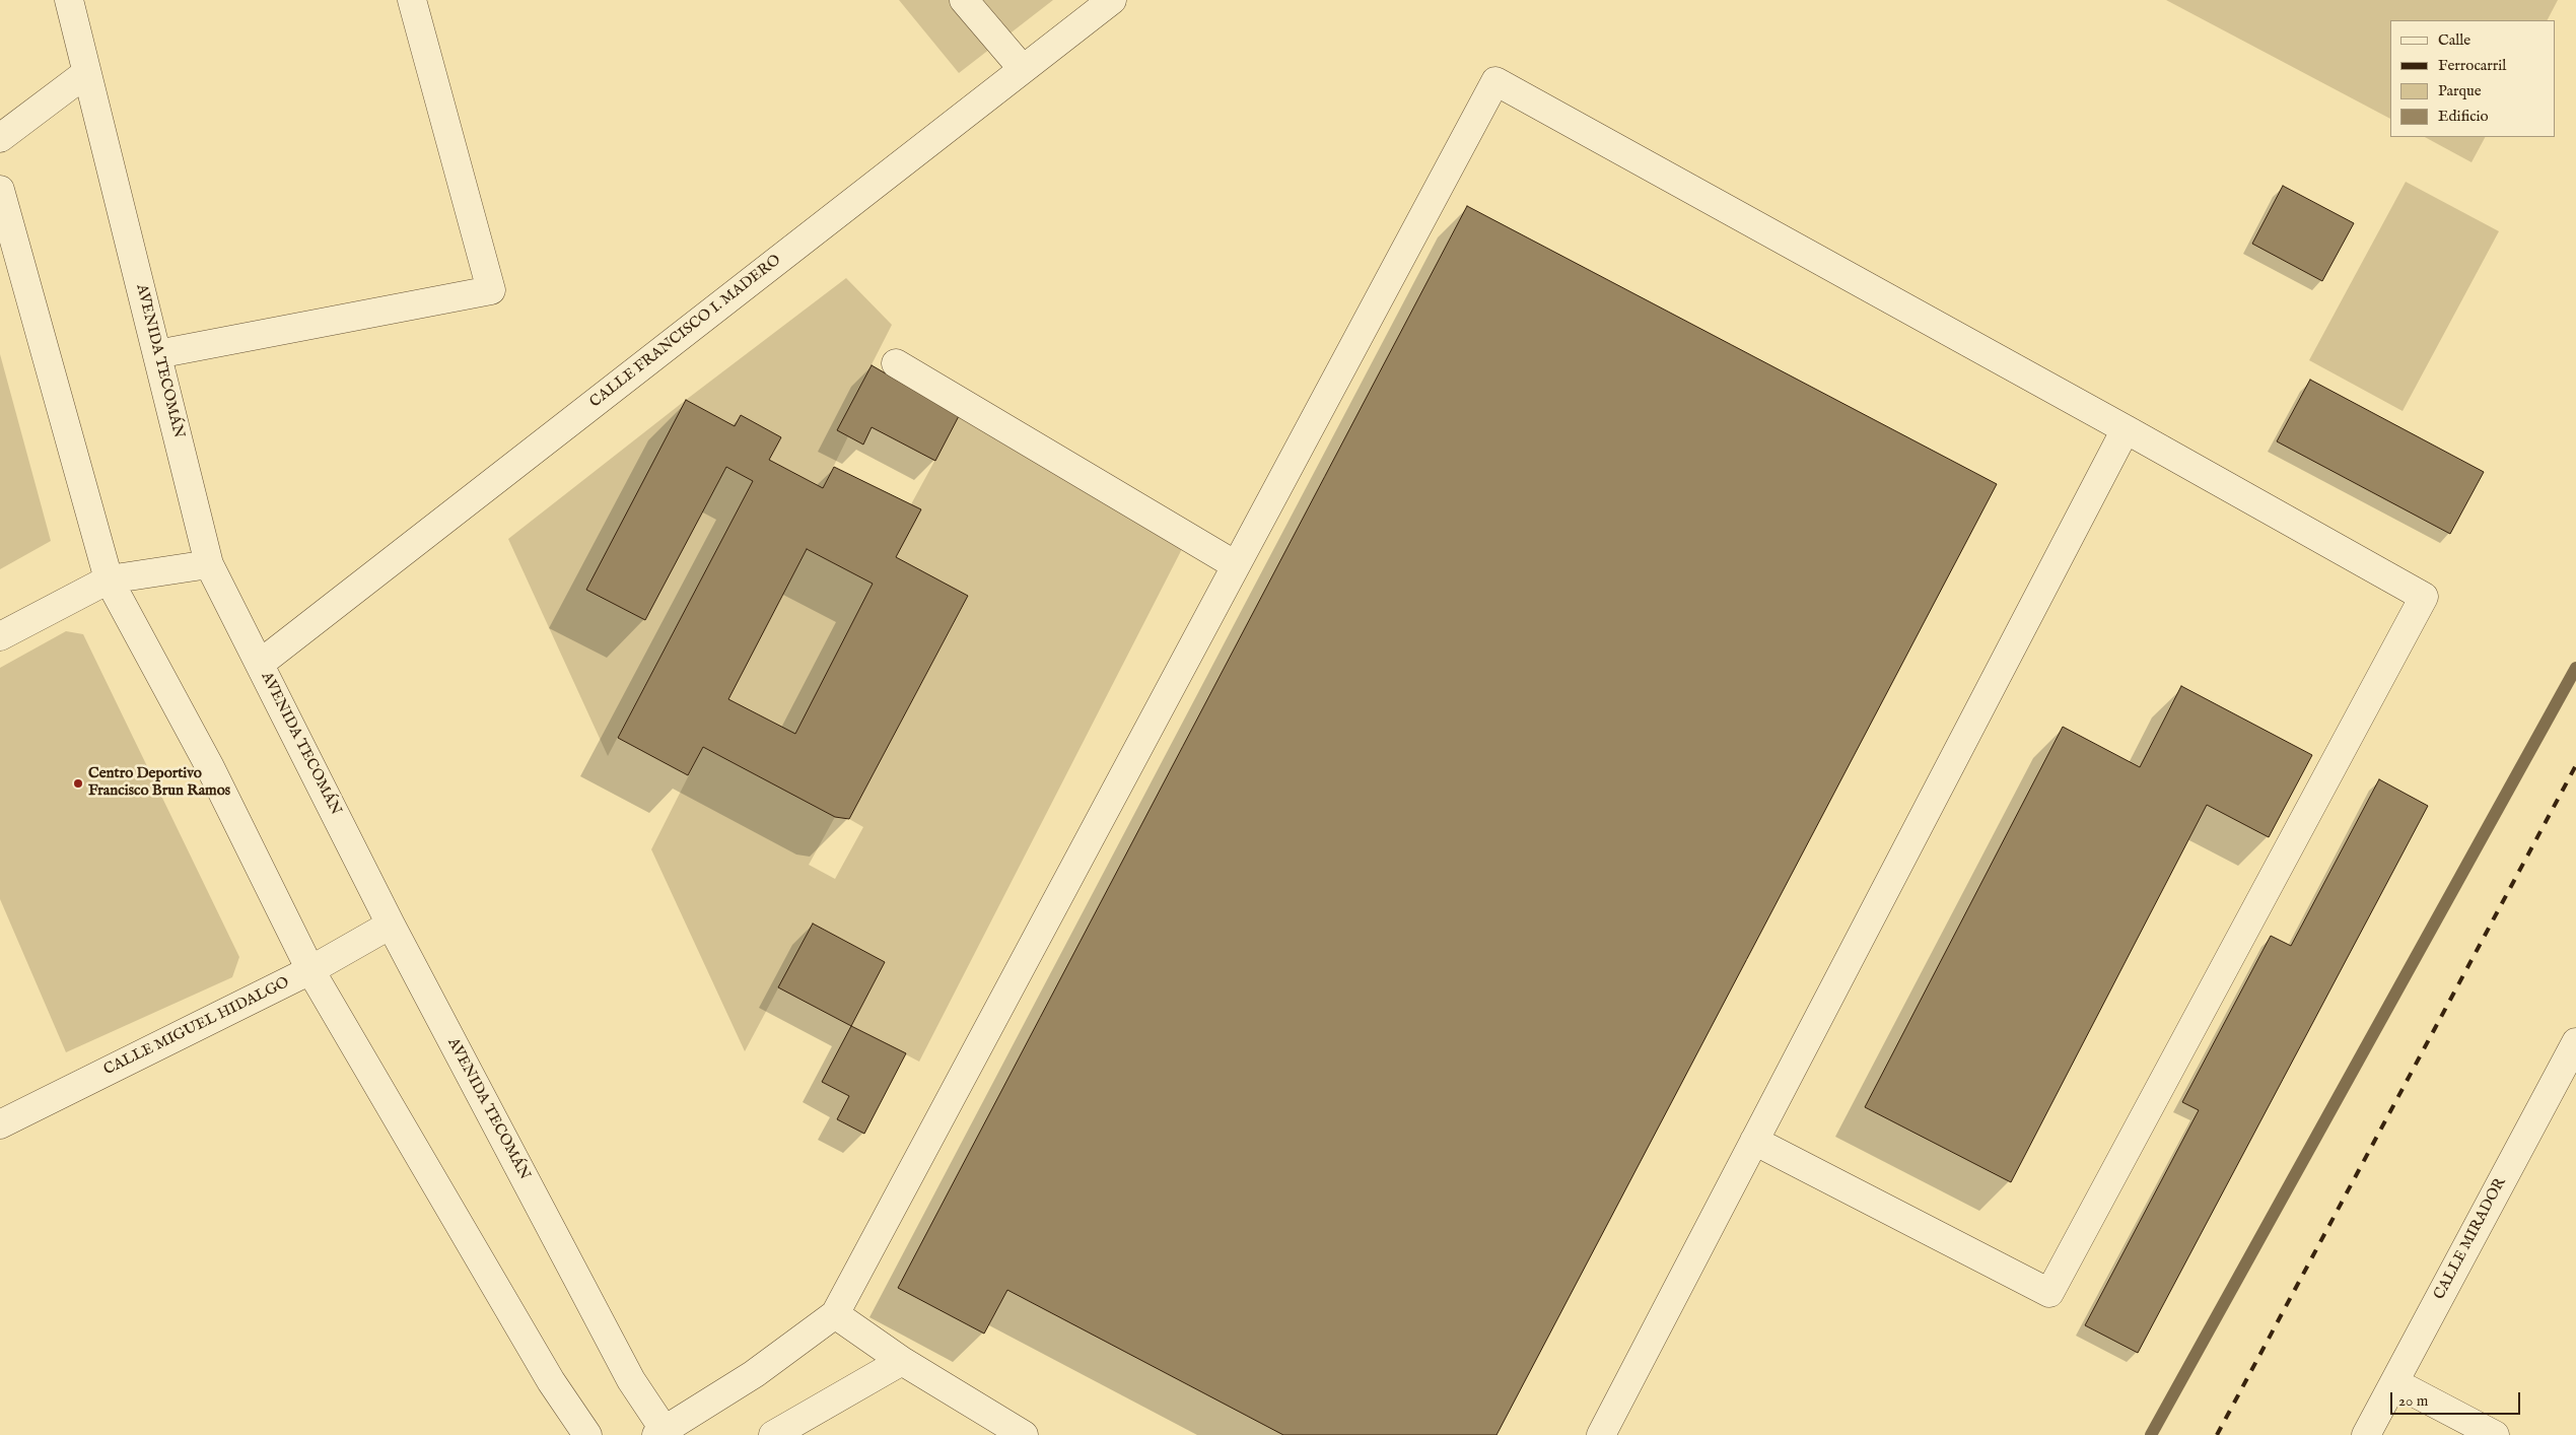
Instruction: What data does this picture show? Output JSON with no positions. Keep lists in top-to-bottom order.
{
  "streets": {
    "street": [
      "CALLE FRANCISCO I. MADERO",
      "AVENIDA TECOMÁN",
      "CALLE MIGUEL HIDALGO",
      "CALLE MIRADOR"
    ]
  },
  "crossings": [
    ["CALLE FRANCISCO I. MADERO", "AVENIDA TECOMÁN"],
    ["AVENIDA TECOMÁN", "CALLE MIGUEL HIDALGO"]
  ],
  "places": ["Centro Deportivo Francisco Brun Ramos"],
  "legend": [
    "Calle",
    "Ferrocarril",
    "Parque",
    "Edificio"
  ],
  "scale_bar": "20 m"
}
